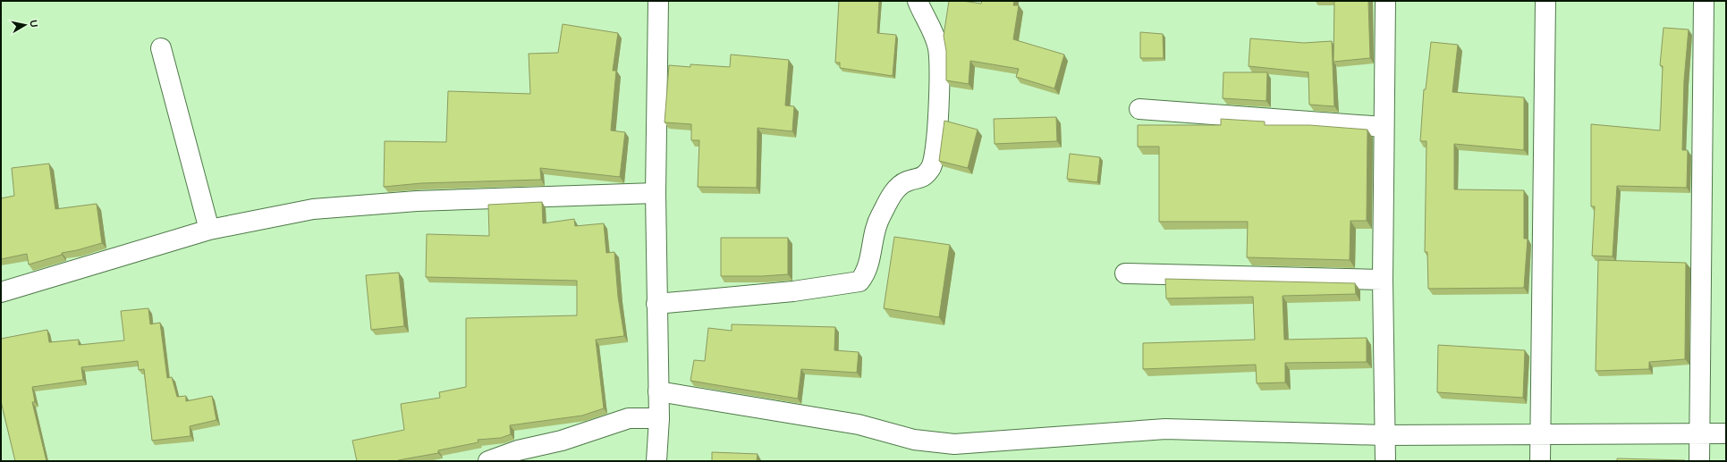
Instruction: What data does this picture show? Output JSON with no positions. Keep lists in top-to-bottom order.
{
  "north": "right"
}
